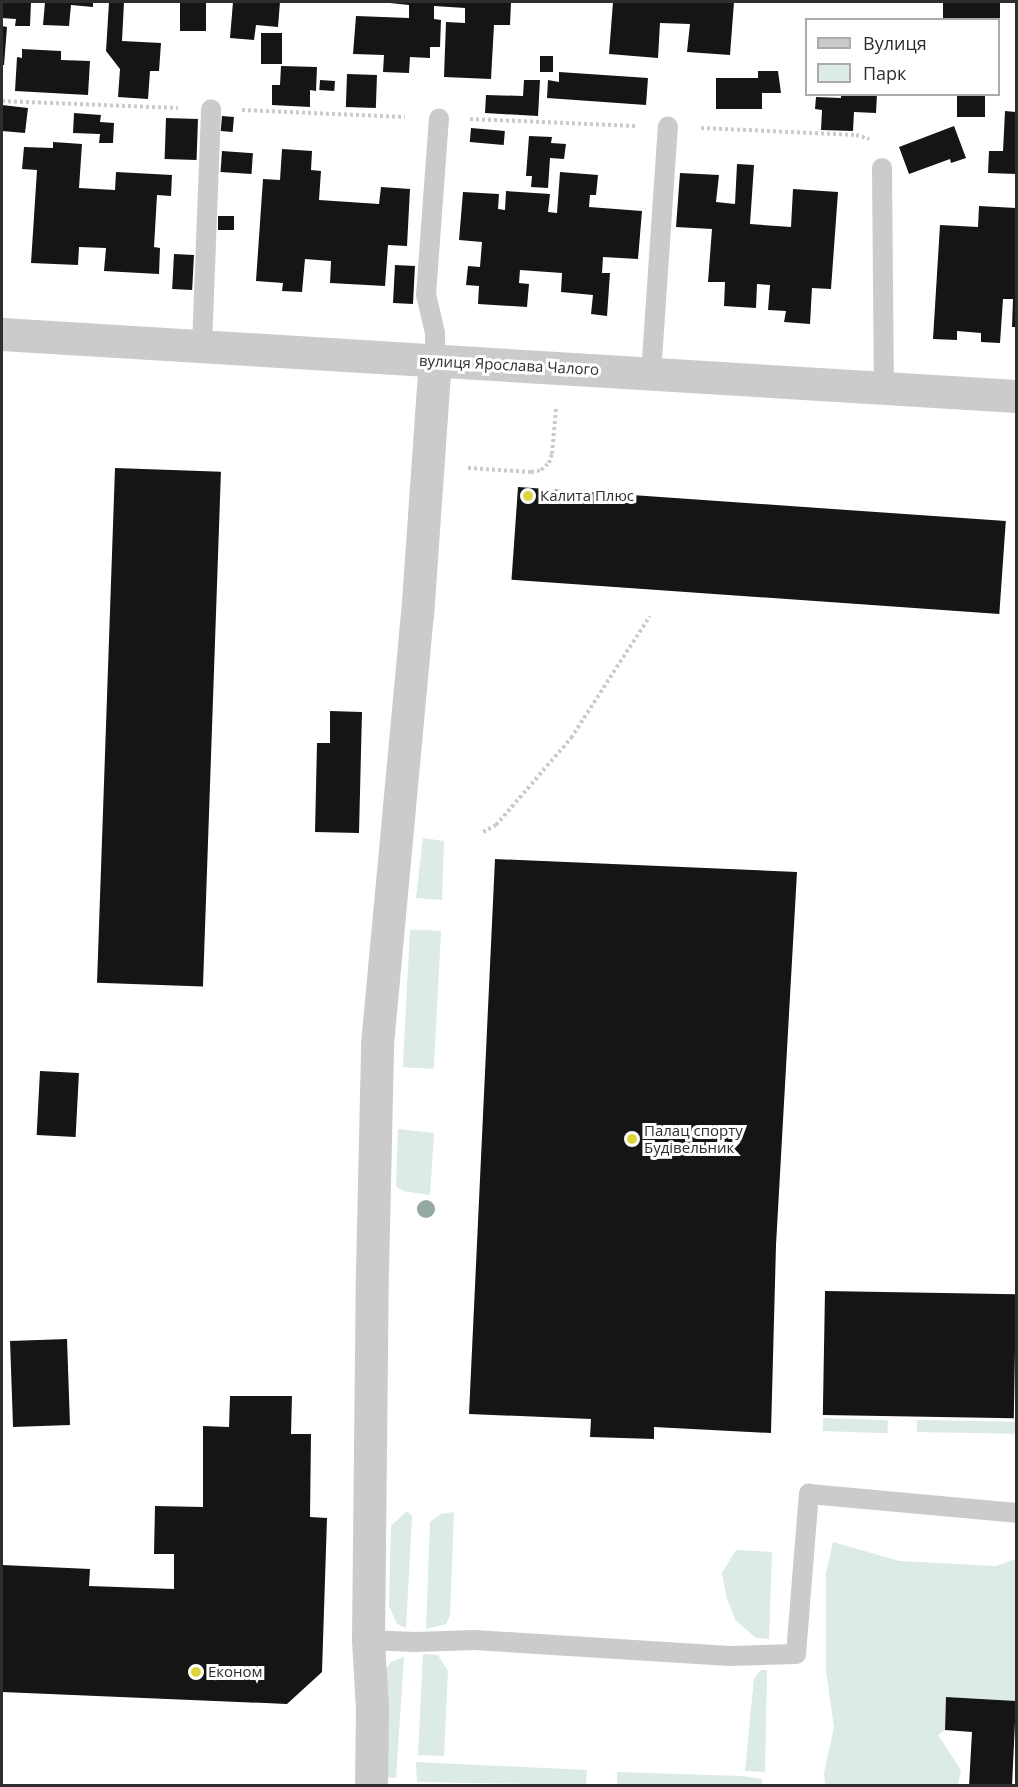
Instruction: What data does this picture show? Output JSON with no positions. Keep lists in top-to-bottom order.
{
  "streets": {
    "street": ["вулиця Ярослава Чалого"]
  },
  "places": ["Калита Плюс", "Палац спорту Будівельник", "Економ"],
  "legend": ["Вулиця", "Парк"]
}
